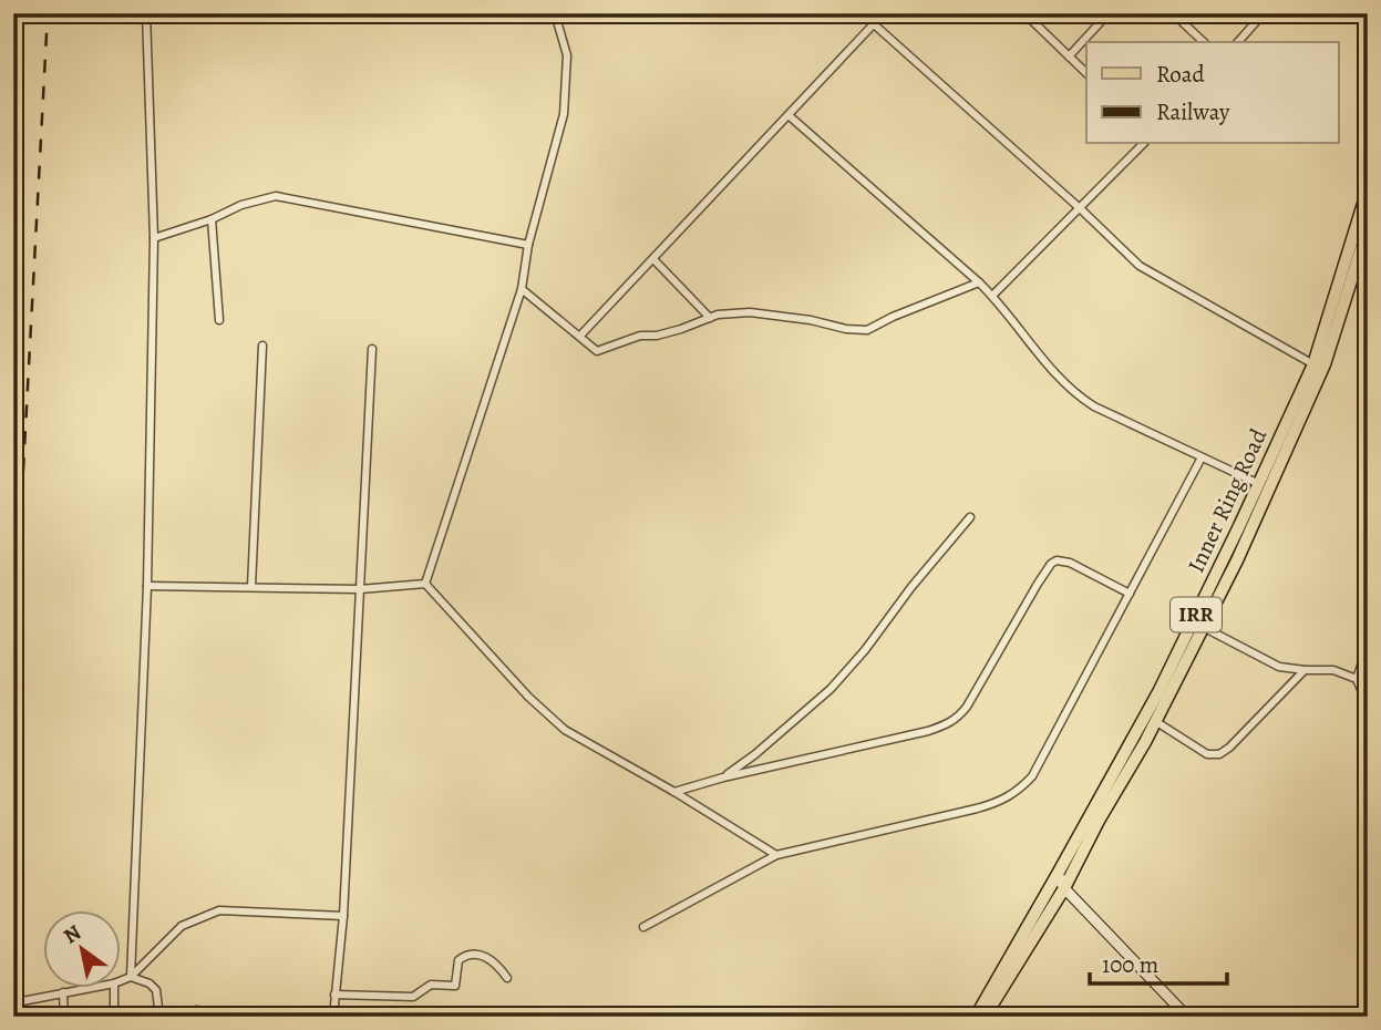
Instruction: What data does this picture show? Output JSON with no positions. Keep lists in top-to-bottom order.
{
  "streets": {
    "main road": ["Inner Ring Road", "IRR"]
  },
  "legend": ["Road", "Railway"],
  "scale_bar": "100 m",
  "north": "top left"
}
